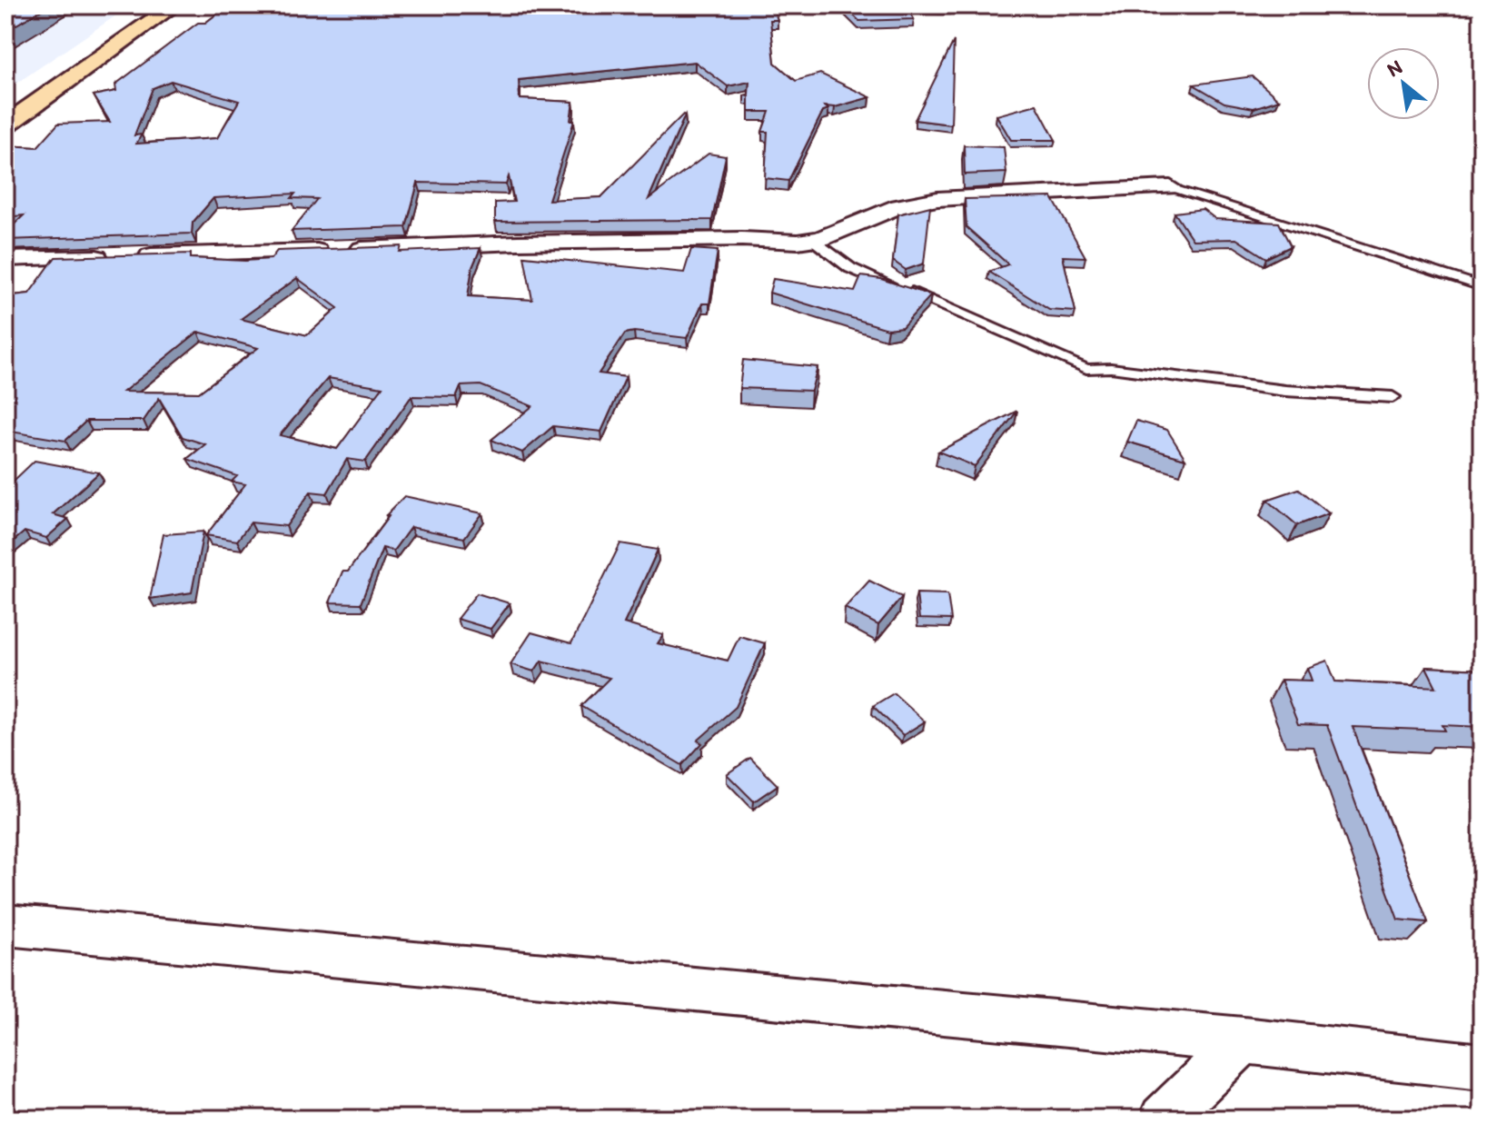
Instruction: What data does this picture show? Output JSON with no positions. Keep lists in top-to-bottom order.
{
  "north": "top left"
}
